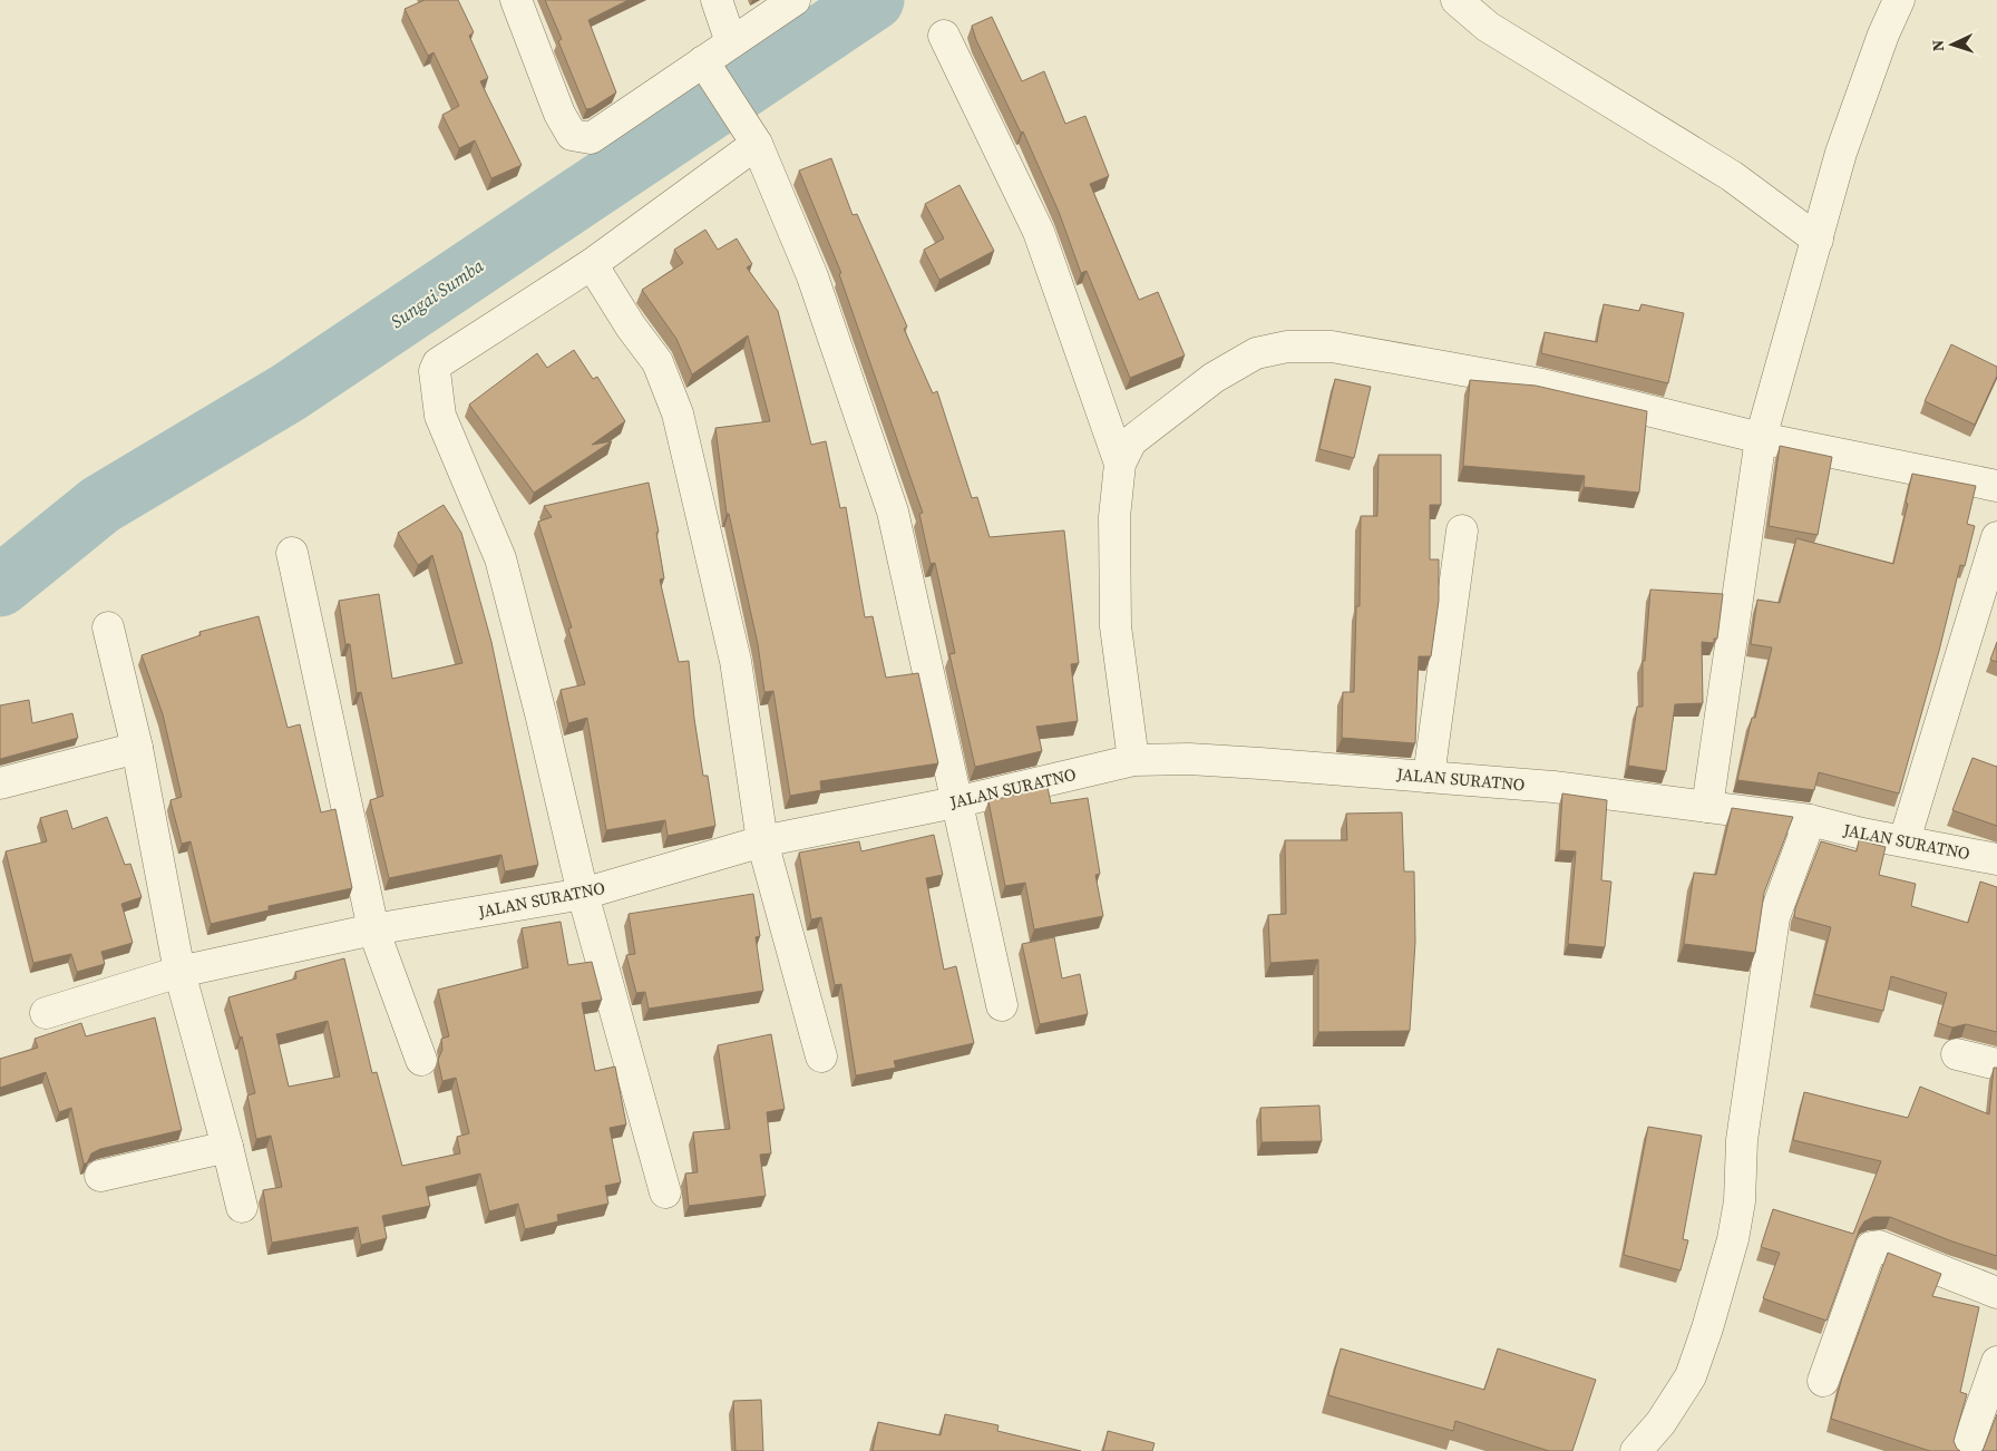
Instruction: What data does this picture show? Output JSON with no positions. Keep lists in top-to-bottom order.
{
  "streets": {
    "street": ["JALAN SURATNO"]
  },
  "water": ["Sungai Sumba"],
  "north": "left"
}
